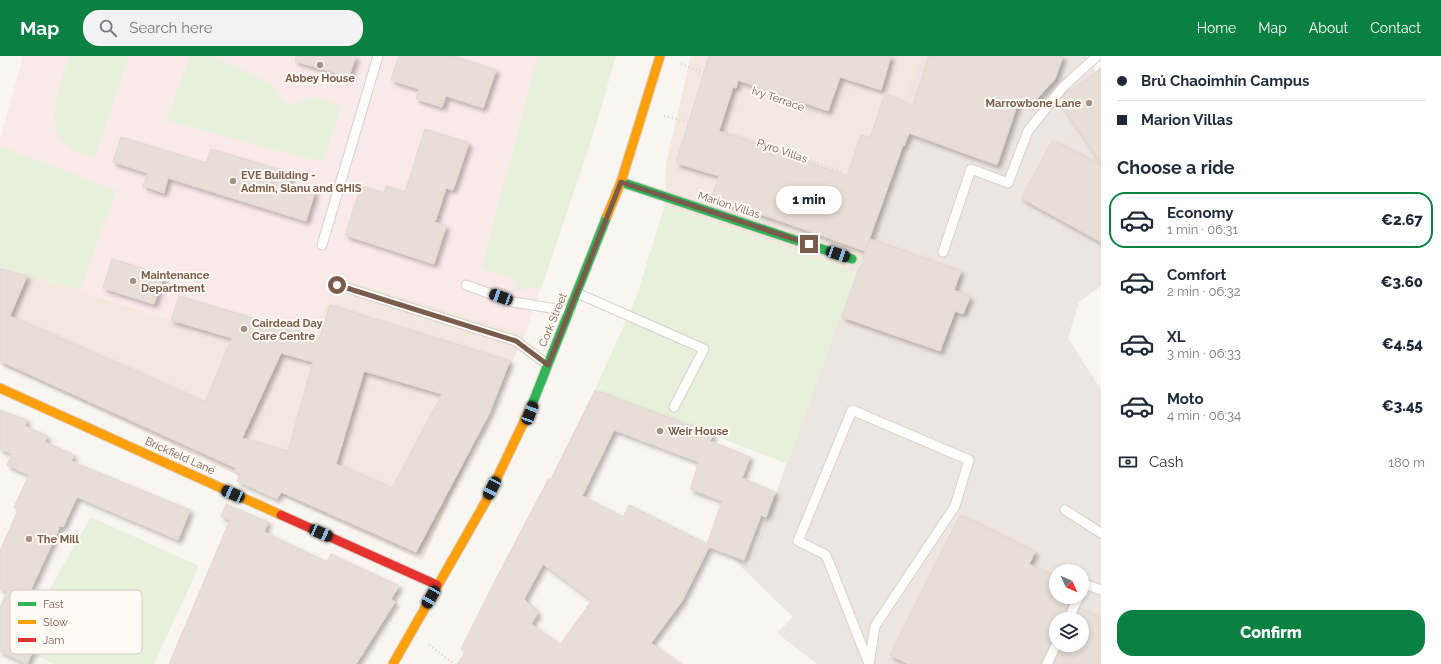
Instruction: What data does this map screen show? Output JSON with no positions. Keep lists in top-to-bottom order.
{
  "streets": {
    "street": ["Marion Villas", "Cork Street", "Brickfield Lane"],
    "path": ["Ivy Terrace", "Pyro Villas"]
  },
  "crossings": [
    ["Marion Villas", "Cork Street"],
    ["Cork Street", "Brickfield Lane"]
  ],
  "places": [
    "Abbey House",
    "Marrowbone Lane",
    "EVE Building - Admin, Slanu and GHIS",
    "Maintenance Department",
    "Cairdead Day Care Centre",
    "Weir House",
    "The Mill"
  ],
  "legend": ["Fast", "Slow", "Jam"],
  "north": "bottom right",
  "page": {
    "header": "Map",
    "search": "Search here",
    "nav": [
      "Home",
      "Map",
      "About",
      "Contact"
    ],
    "banner": ["Brú Chaoimhín Campus", "Marion Villas"],
    "heading": "Choose a ride",
    "bubble": "1 min",
    "list": [
      {
        "name": "Economy",
        "note": "1 min · 06:31",
        "value": "€2.67"
      },
      {
        "name": "Comfort",
        "note": "2 min · 06:32",
        "value": "€3.60"
      },
      {
        "name": "XL",
        "note": "3 min · 06:33",
        "value": "€4.54"
      },
      {
        "name": "Moto",
        "note": "4 min · 06:34",
        "value": "€3.45"
      }
    ],
    "pay": ["Cash", "180 m"],
    "buttons": "Confirm"
  }
}
